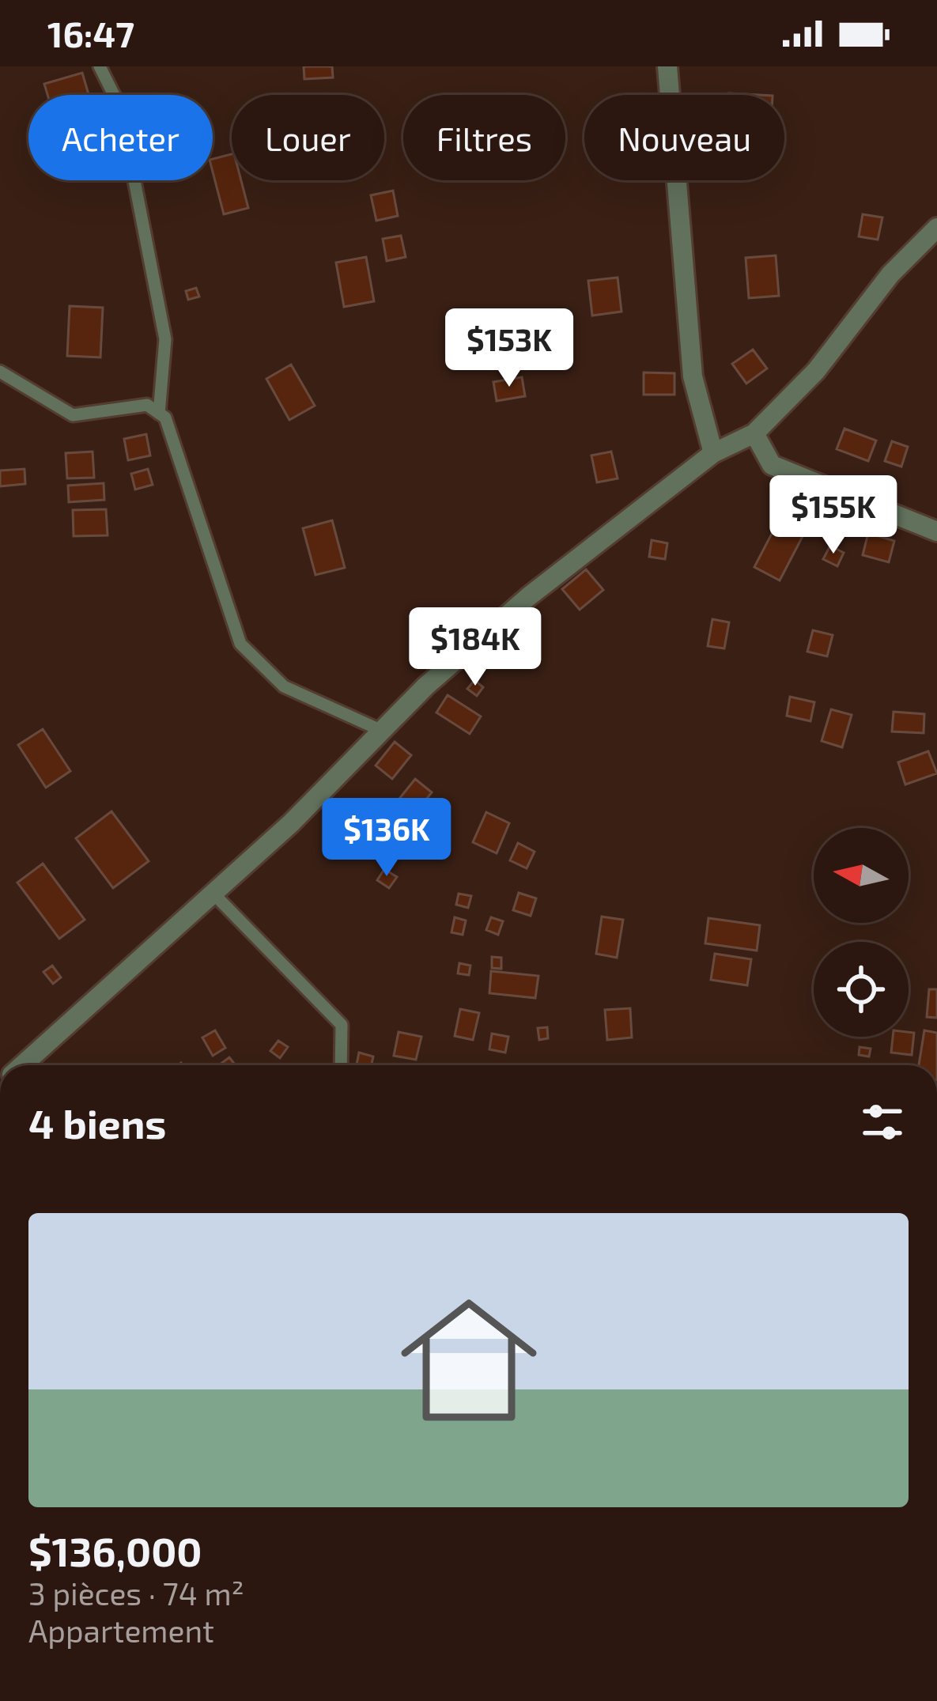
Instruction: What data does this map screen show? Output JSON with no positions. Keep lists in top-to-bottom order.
{
  "north": "left",
  "page": {
    "status": "16:47",
    "chip": [
      "Acheter",
      "Louer",
      "Filtres",
      "Nouveau"
    ],
    "price": [
      "$153K",
      "$155K",
      "$184K",
      "$136K"
    ],
    "heading": "4 biens",
    "list": [
      {
        "name": "$136,000",
        "note": "3 pièces · 74 m² · Appartement"
      }
    ]
  }
}
